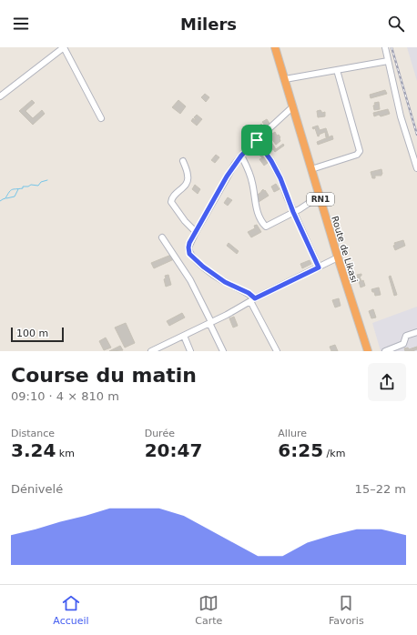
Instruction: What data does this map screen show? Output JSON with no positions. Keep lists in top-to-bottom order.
{
  "streets": {
    "highway": ["RN1", "Route de Likasi"]
  },
  "scale_bar": "100 m",
  "page": {
    "header": "Milers",
    "scale": "100 m",
    "heading": ["Course du matin", "09:10 · 4 × 810 m"],
    "stats": [
      ["Distance", "3.24 km"],
      ["Durée", "20:47"],
      ["Allure", "6:25 /km"]
    ],
    "chart": ["Dénivelé", "15–22 m"],
    "tabs": ["Accueil", "Carte", "Favoris"]
  }
}
